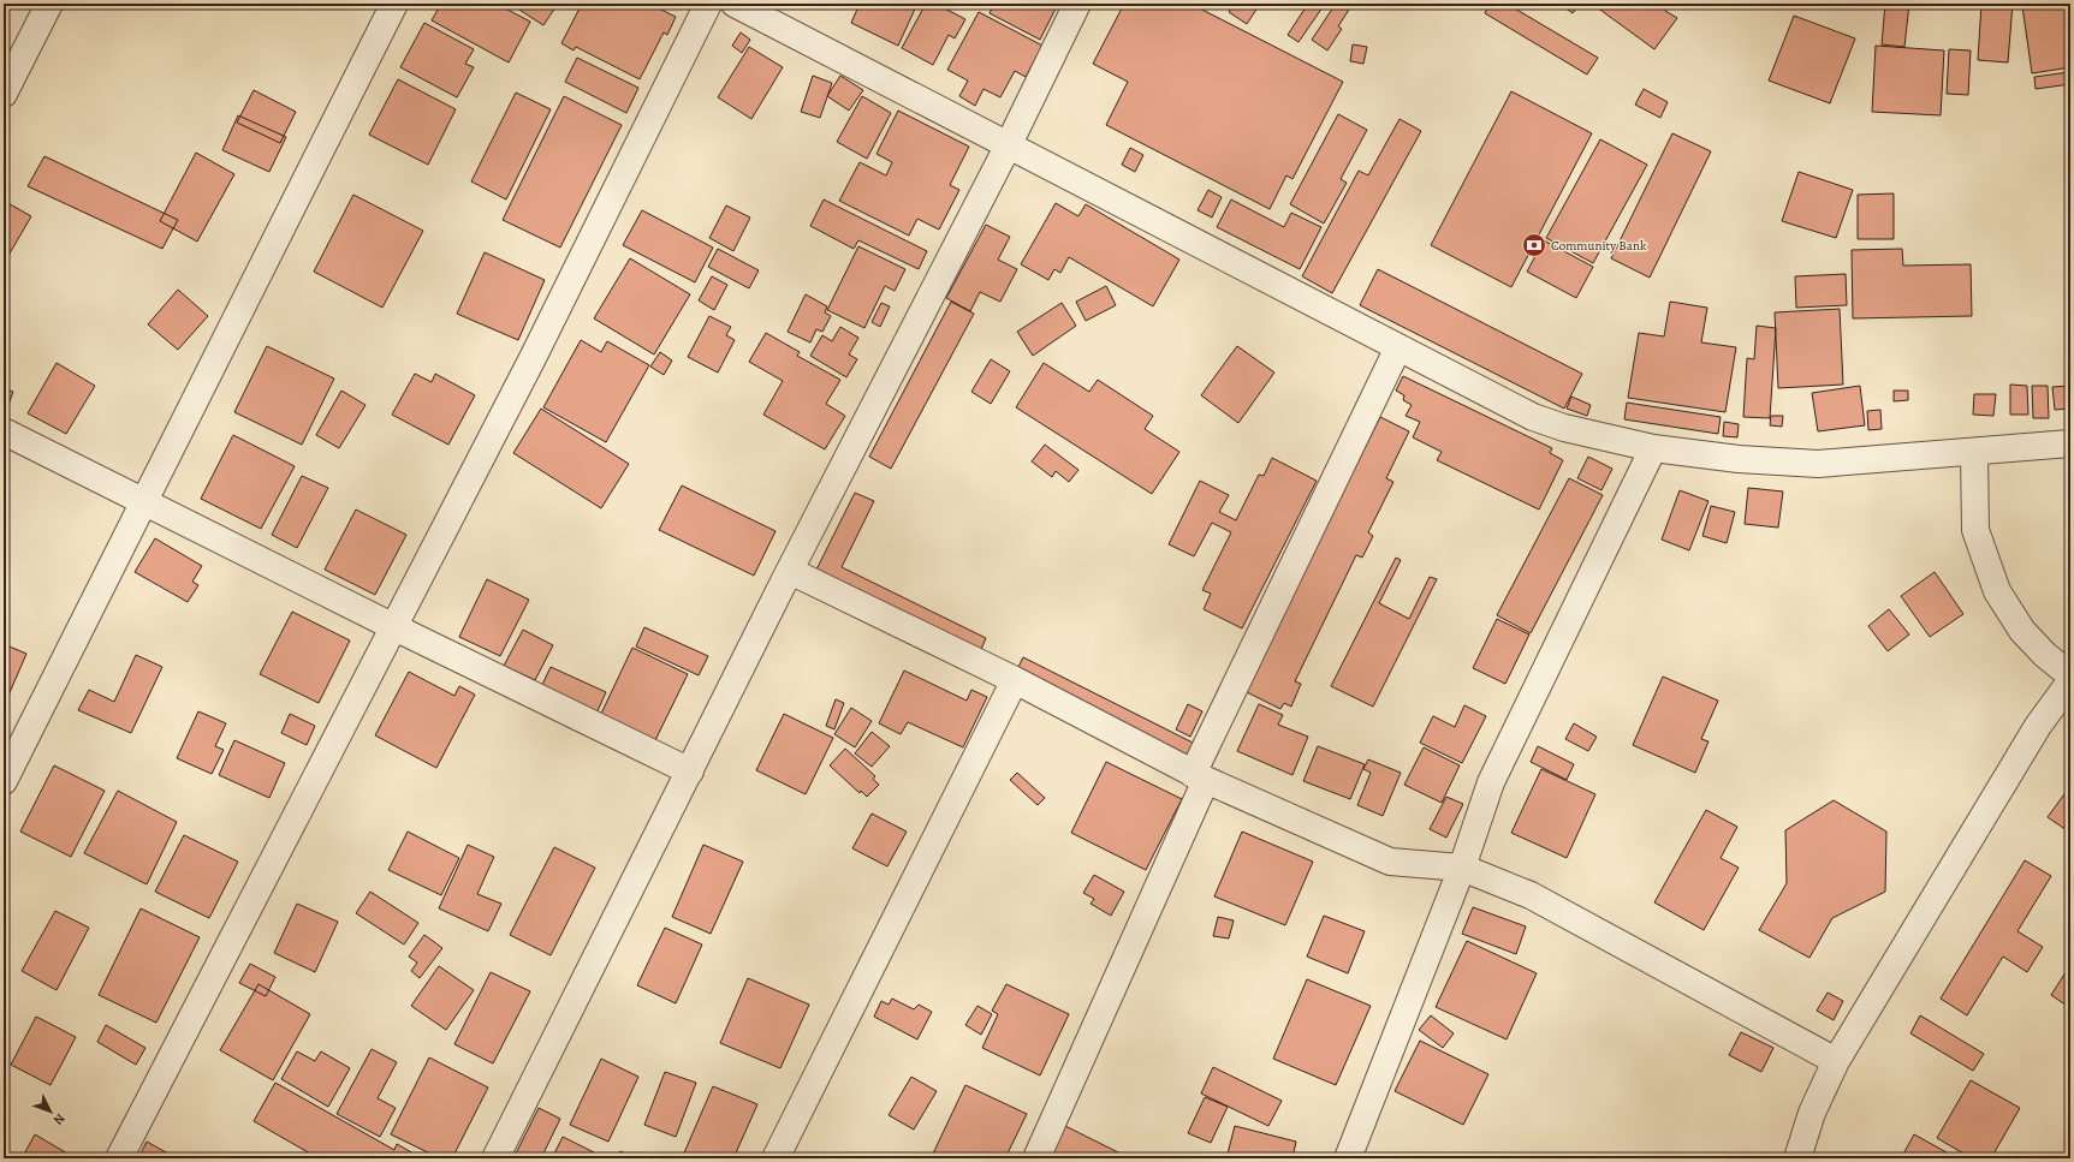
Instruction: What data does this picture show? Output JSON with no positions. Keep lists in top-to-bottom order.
{
  "places": {
    "bank": ["Community Bank"]
  },
  "north": "bottom right"
}
